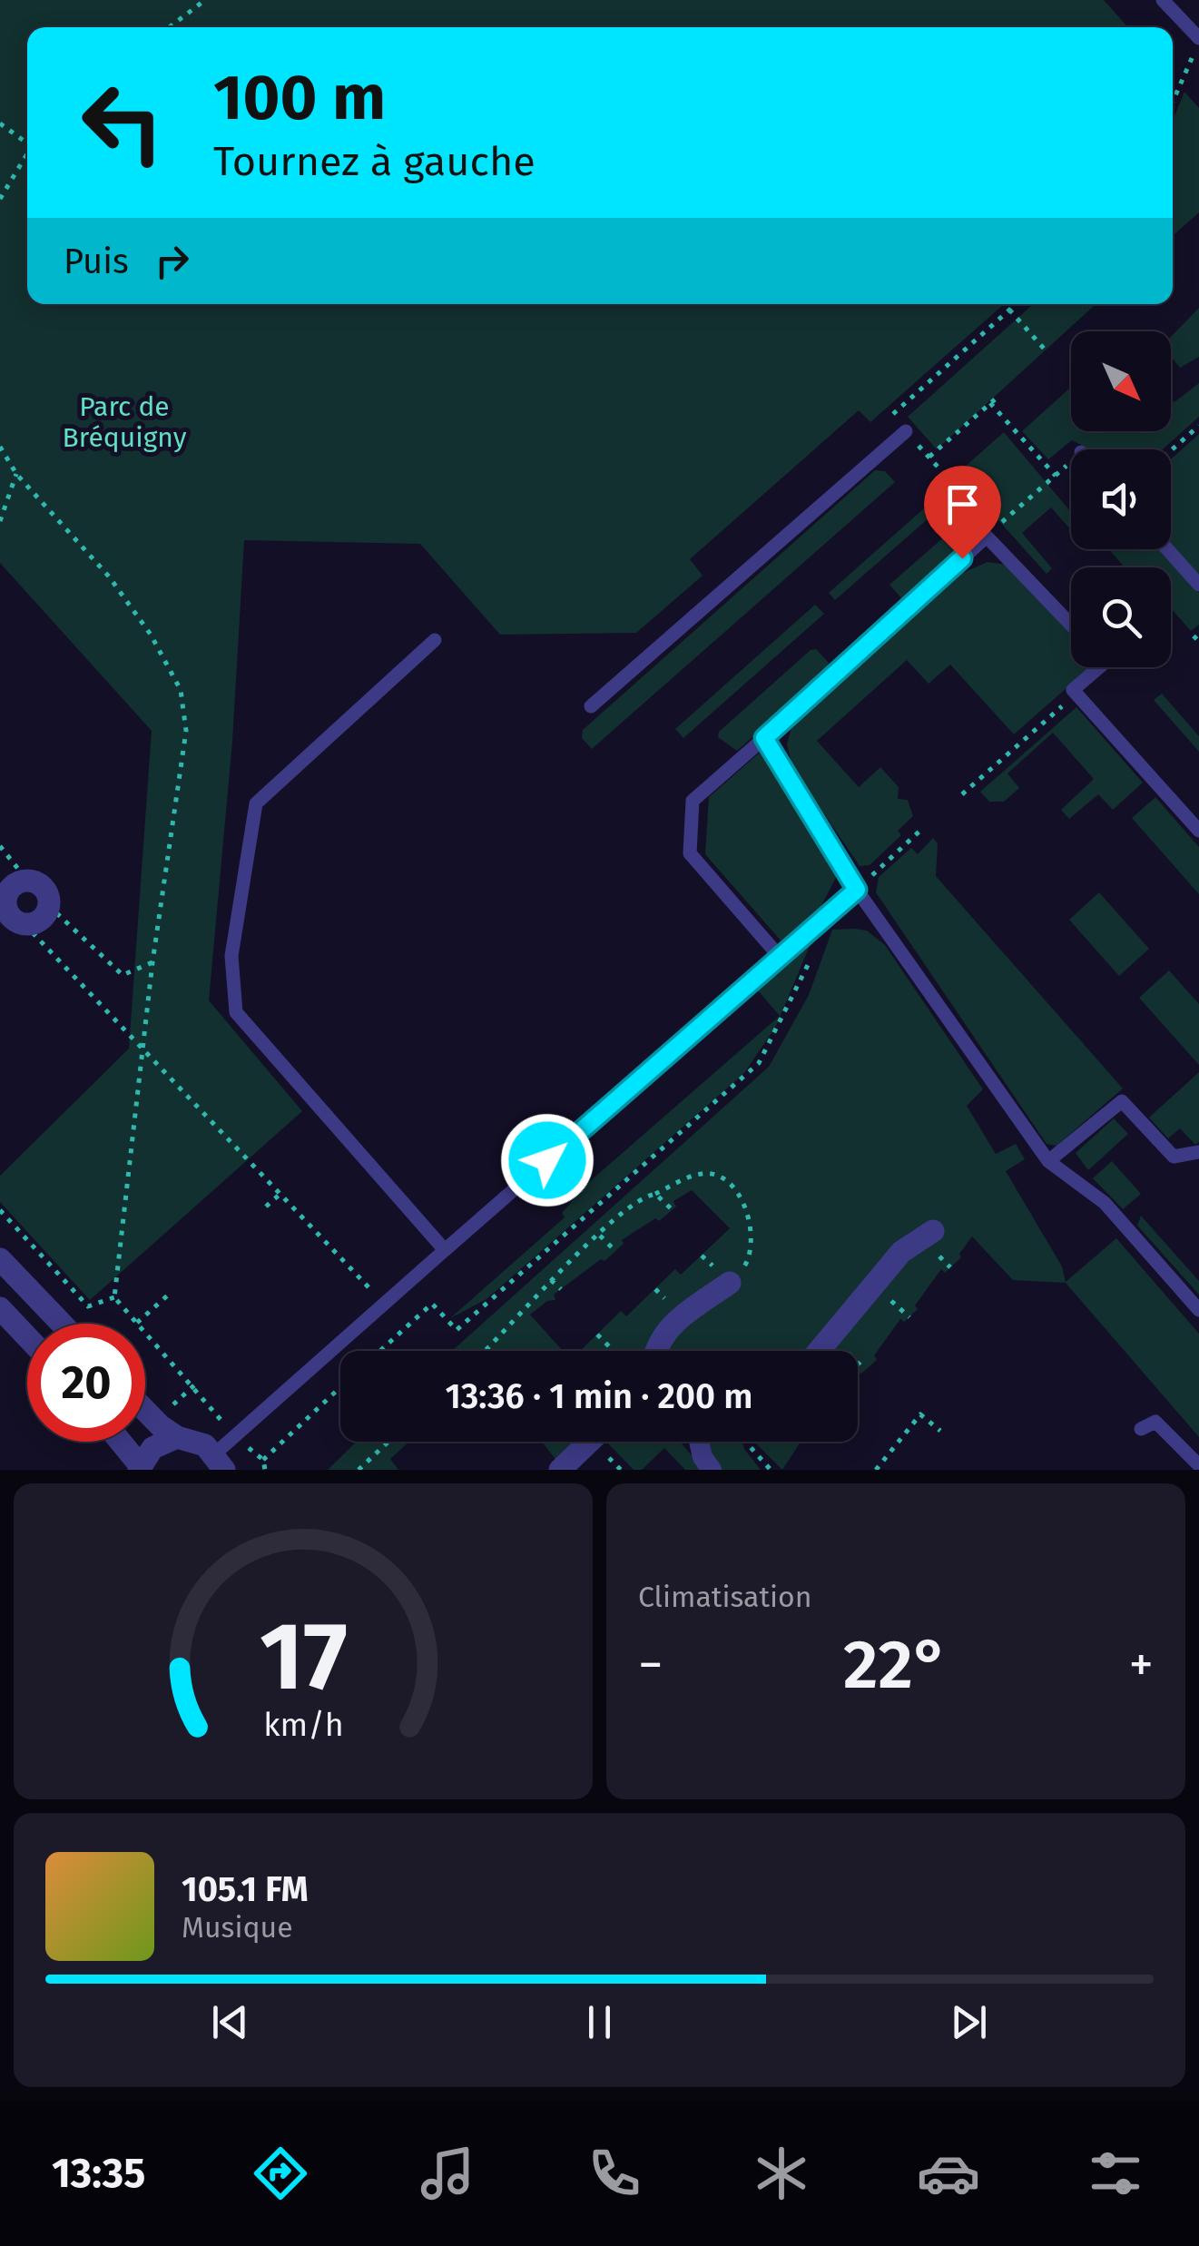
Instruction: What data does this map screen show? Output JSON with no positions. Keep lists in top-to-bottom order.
{
  "parks": ["Parc de Bréquigny"],
  "north": "bottom right",
  "page": {
    "turn": ["100 m", "Tournez à gauche"],
    "then": "Puis",
    "limit": "20",
    "trip": "13:36 · 1 min · 200 m",
    "tile": "Climatisation",
    "heat": ["−", "22°", "+"],
    "song": ["105.1 FM", "Musique"],
    "tabs": "13:35",
    "gauge": ["17", "km/h"]
  }
}
